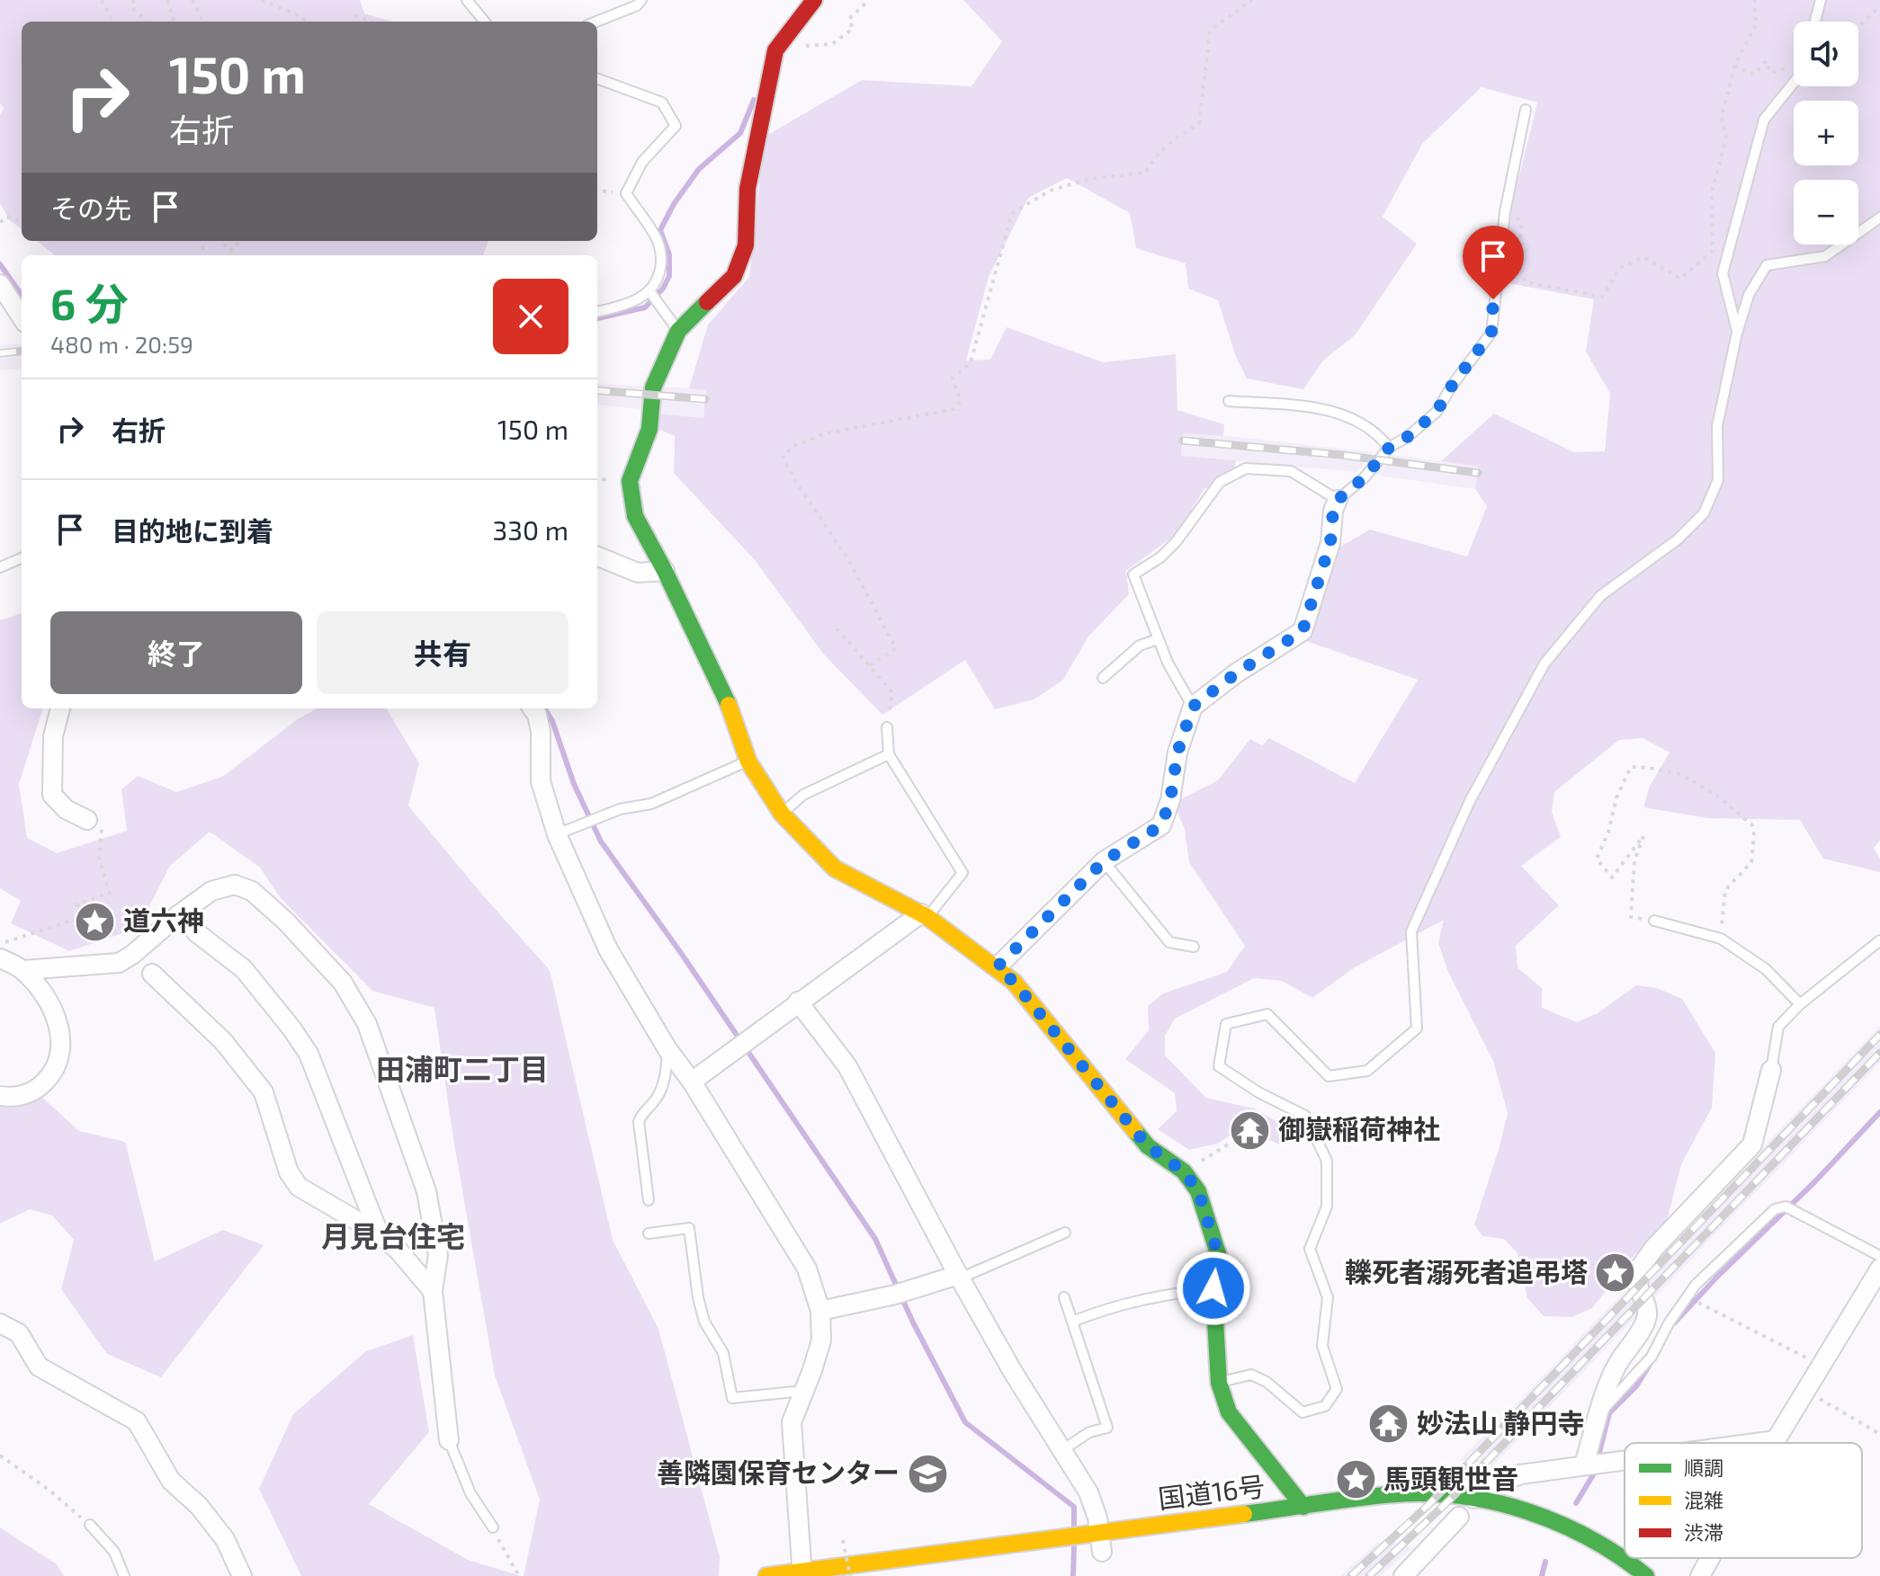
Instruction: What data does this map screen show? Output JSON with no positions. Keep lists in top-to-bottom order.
{
  "streets": {
    "main road": ["国道16号"]
  },
  "districts": ["田浦町二丁目", "月見台住宅"],
  "places": {
    "place": ["道六神", "轢死者溺死者追弔塔", "馬頭観世音"],
    "temple": ["御嶽稲荷神社", "妙法山 静円寺"],
    "school or university": ["善隣園保育センター"]
  },
  "legend": ["順調", "混雑", "渋滞"],
  "page": {
    "map_buttons": ["+", "−"],
    "turn": ["150 m", "右折"],
    "then": "その先",
    "heading": ["6 分", "480 m · 20:59"],
    "list": [
      {
        "name": "右折",
        "value": "150 m"
      },
      {
        "name": "目的地に到着",
        "value": "330 m"
      }
    ],
    "buttons": ["終了", "共有"]
  }
}
